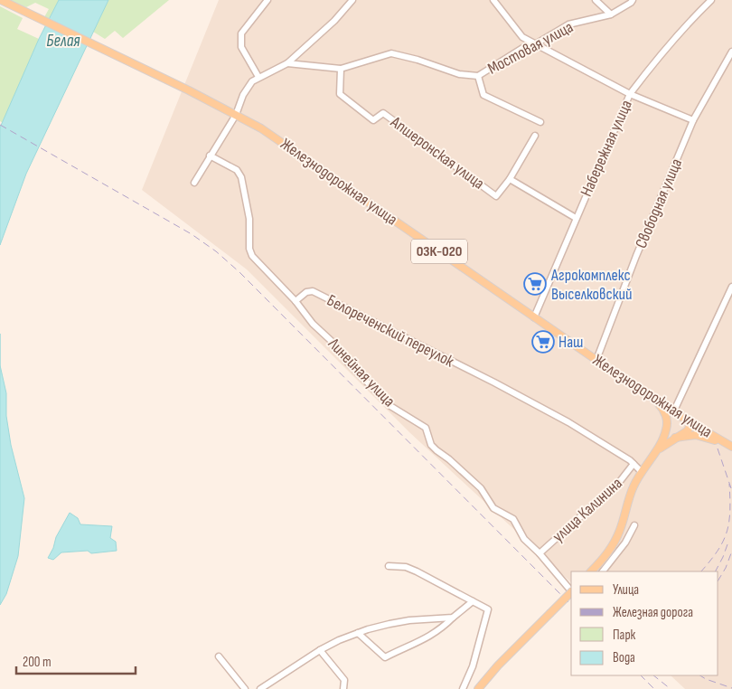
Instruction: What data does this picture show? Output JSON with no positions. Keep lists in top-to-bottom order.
{
  "streets": {
    "main road": ["Железнодорожная улица", "03К-020", "улица Калинина"],
    "street": [
      "Мостовая улица",
      "Набережная улица",
      "Апшеронская улица",
      "Свободная улица",
      "Белореченский переулок",
      "Линейная улица"
    ]
  },
  "crossings": [
    ["Мостовая улица", "Апшеронская улица"],
    ["Набережная улица", "Железнодорожная улица"],
    ["Железнодорожная улица", "Свободная улица"],
    ["Железнодорожная улица", "улица Калинина"],
    ["Белореченский переулок", "Линейная улица"],
    ["Белореченский переулок", "улица Калинина"],
    ["Линейная улица", "улица Калинина"]
  ],
  "water": ["Белая"],
  "places": {
    "supermarket": ["Агрокомплекс Выселковский", "Наш"]
  },
  "legend": [
    "Улица",
    "Железная дорога",
    "Парк",
    "Вода"
  ],
  "scale_bar": "200 m"
}
